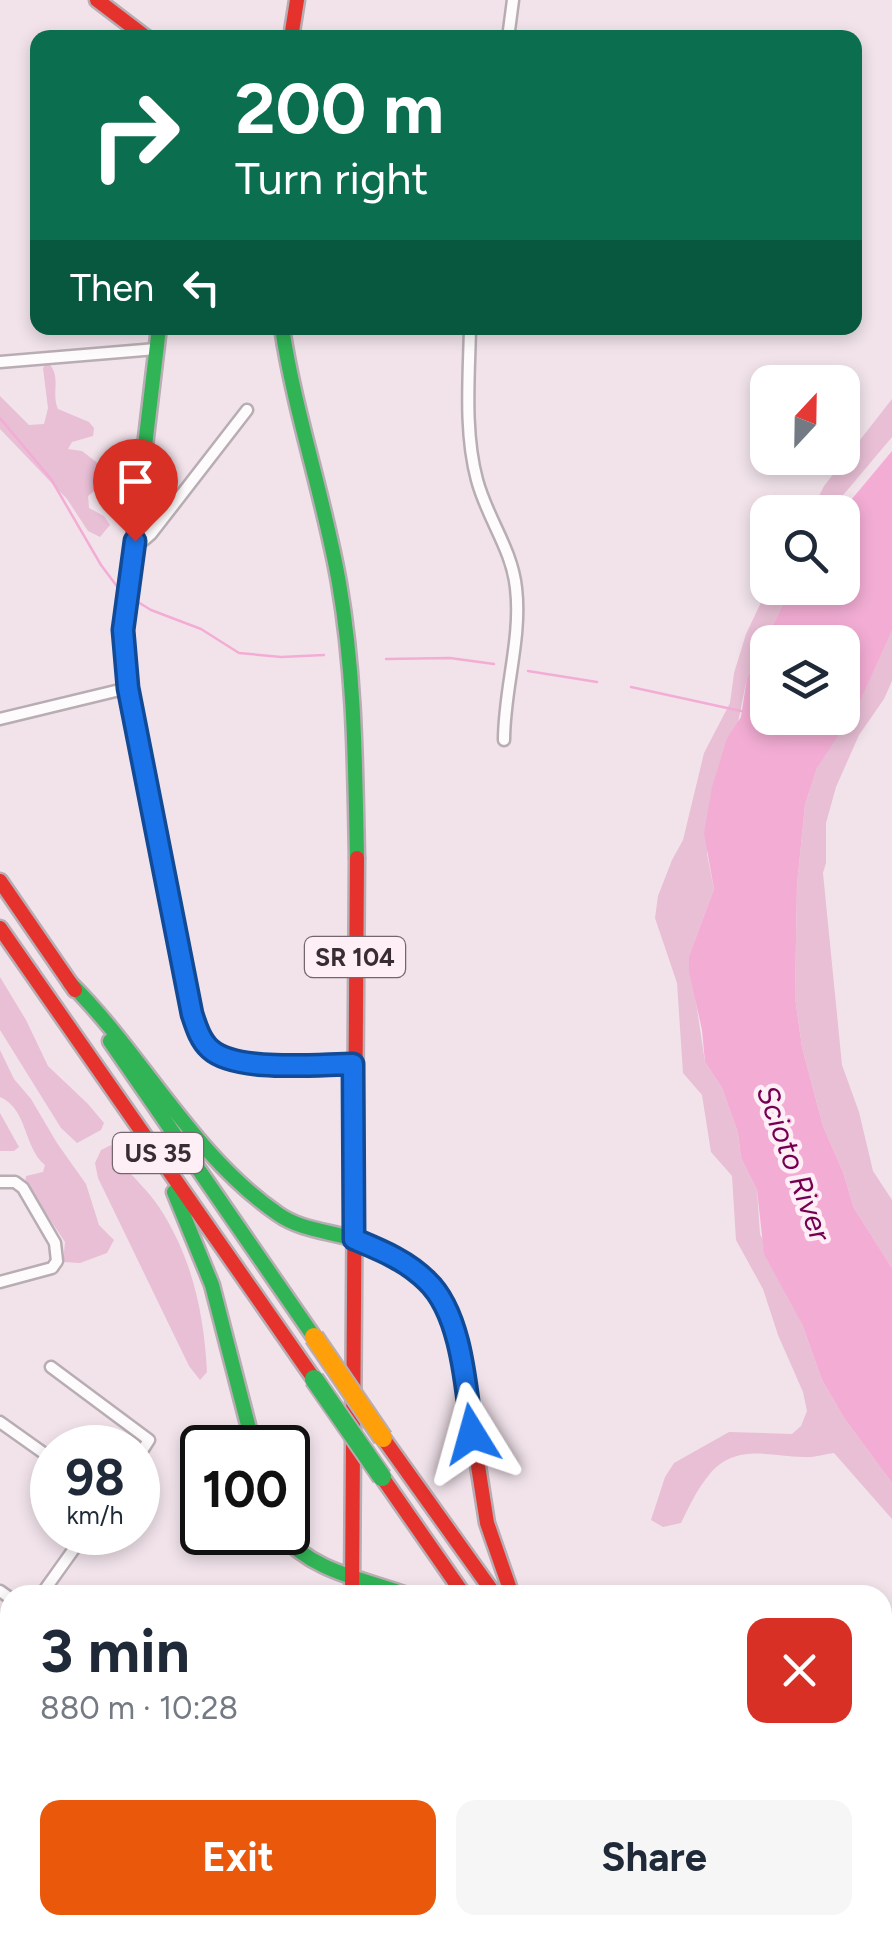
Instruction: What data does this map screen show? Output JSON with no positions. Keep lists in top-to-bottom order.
{
  "streets": {
    "main road": ["SR 104", "US 35"]
  },
  "water": ["Scioto River"],
  "north": "top",
  "page": {
    "turn": ["200 m", "Turn right"],
    "then": "Then",
    "speed": "98 km/h",
    "limit": "100",
    "heading": ["3 min", "880 m · 10:28"],
    "buttons": ["Exit", "Share"]
  }
}
